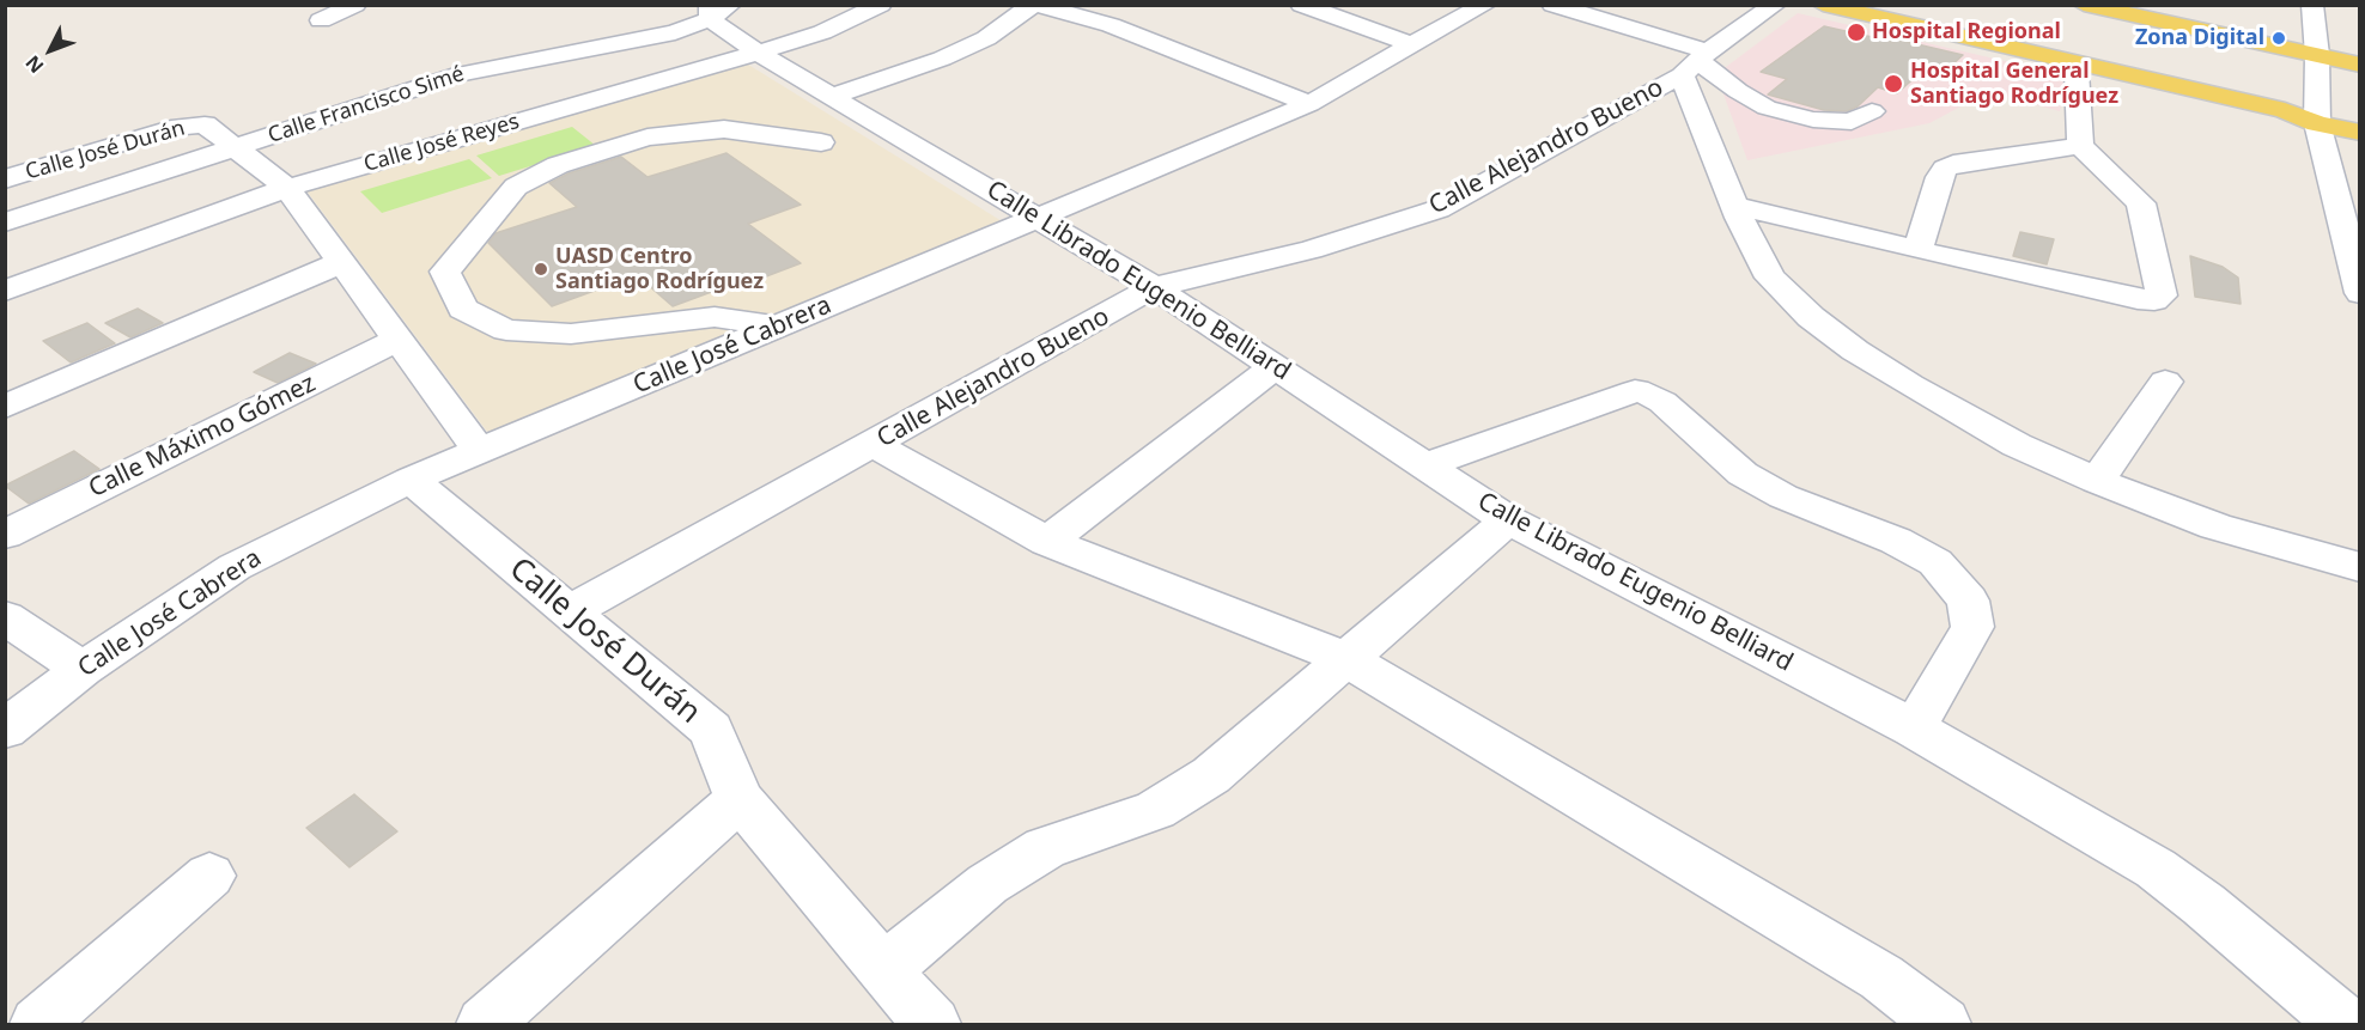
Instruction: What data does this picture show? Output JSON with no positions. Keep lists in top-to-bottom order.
{
  "streets": {
    "street": [
      "Calle Francisco Simé",
      "Calle José Reyes",
      "Calle Alejandro Bueno",
      "Calle José Durán",
      "Calle Librado Eugenio Belliard",
      "Calle José Cabrera",
      "Calle Máximo Gómez"
    ]
  },
  "crossings": [
    ["Calle Francisco Simé", "Calle José Durán"],
    ["Calle Francisco Simé", "Calle Librado Eugenio Belliard"],
    ["Calle José Reyes", "Calle José Durán"],
    ["Calle José Reyes", "Calle Librado Eugenio Belliard"],
    ["Calle Alejandro Bueno", "Calle José Durán"],
    ["Calle Alejandro Bueno", "Calle Librado Eugenio Belliard"],
    ["Calle José Durán", "Calle José Cabrera"],
    ["Calle José Durán", "Calle Máximo Gómez"],
    ["Calle Librado Eugenio Belliard", "Calle José Cabrera"]
  ],
  "places": [
    "Hospital Regional",
    "Zona Digital",
    "Hospital General Santiago Rodríguez",
    "UASD Centro Santiago Rodríguez"
  ],
  "north": "bottom left"
}
